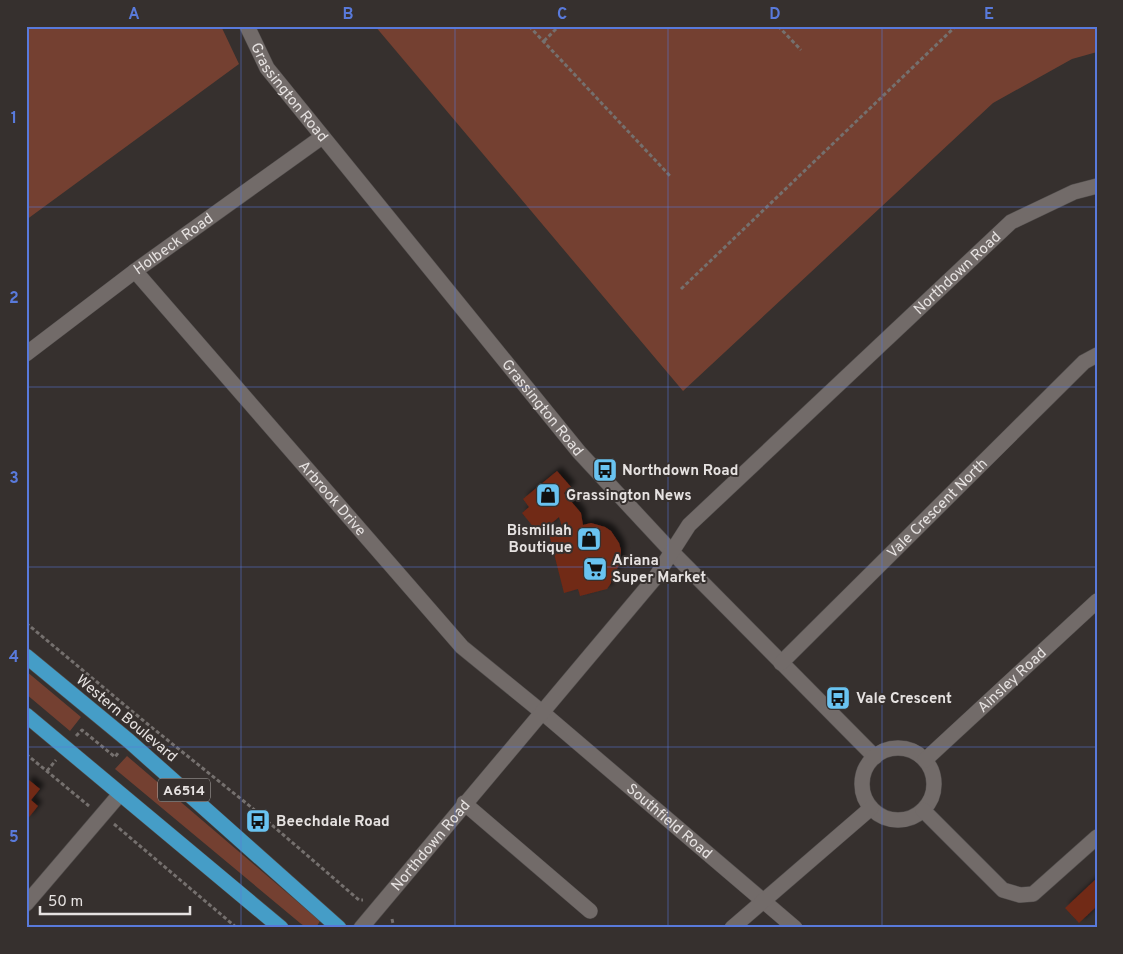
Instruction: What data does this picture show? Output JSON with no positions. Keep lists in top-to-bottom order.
{
  "streets": {
    "highway": ["Western Boulevard", "A6514"],
    "street": [
      "Grassington Road",
      "Holbeck Road",
      "Northdown Road",
      "Arbrook Drive",
      "Vale Crescent North",
      "Ainsley Road",
      "Southfield Road"
    ]
  },
  "crossings": [
    ["Grassington Road", "Holbeck Road"],
    ["Grassington Road", "Northdown Road"],
    ["Grassington Road", "Vale Crescent North"],
    ["Grassington Road", "Ainsley Road"],
    ["Holbeck Road", "Arbrook Drive"],
    ["Northdown Road", "Arbrook Drive"],
    ["Northdown Road", "Southfield Road"],
    ["Arbrook Drive", "Southfield Road"]
  ],
  "places": {
    "bus stop": ["Northdown Road", "Vale Crescent", "Beechdale Road"],
    "shop": ["Grassington News", "Bismillah Boutique"],
    "supermarket": ["Ariana Super Market"]
  },
  "scale_bar": "50 m",
  "grid": {
    "columns": [
      "A",
      "B",
      "C",
      "D",
      "E"
    ],
    "rows": [
      "1",
      "2",
      "3",
      "4",
      "5"
    ]
  }
}
